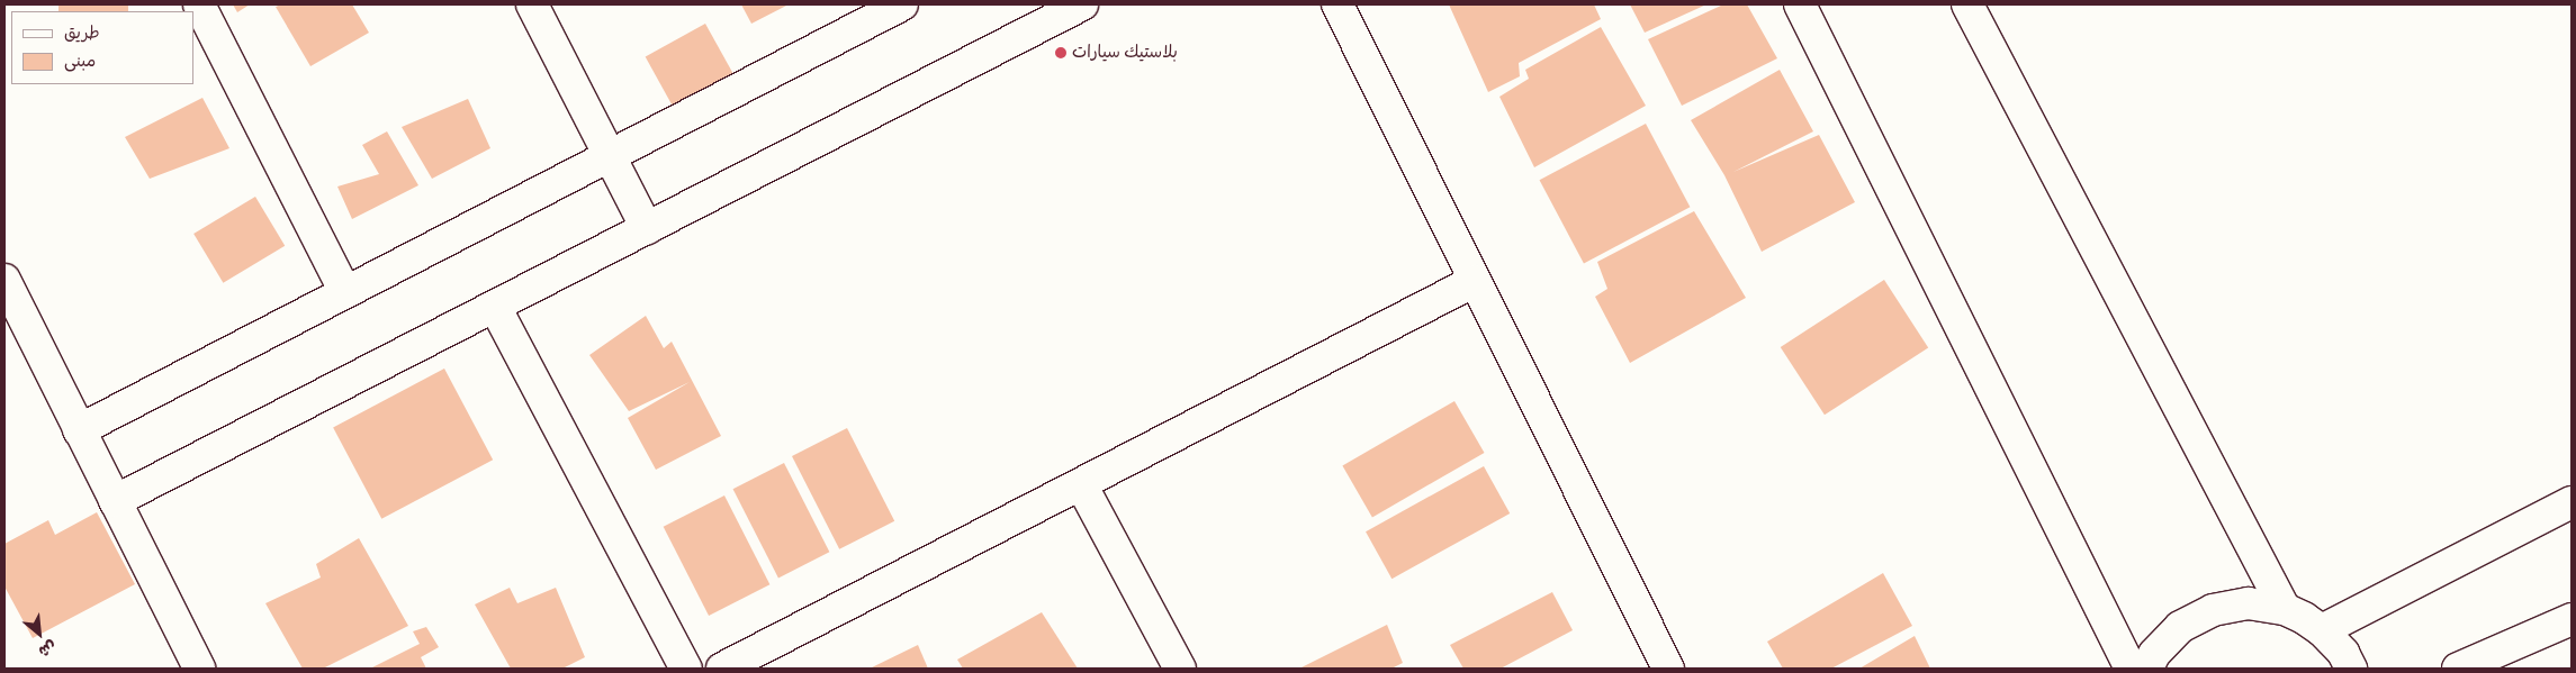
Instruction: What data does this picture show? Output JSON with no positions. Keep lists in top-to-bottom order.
{
  "places": ["بلاستيك سيارات"],
  "legend": ["طريق", "مبنى"],
  "north": "bottom right"
}
